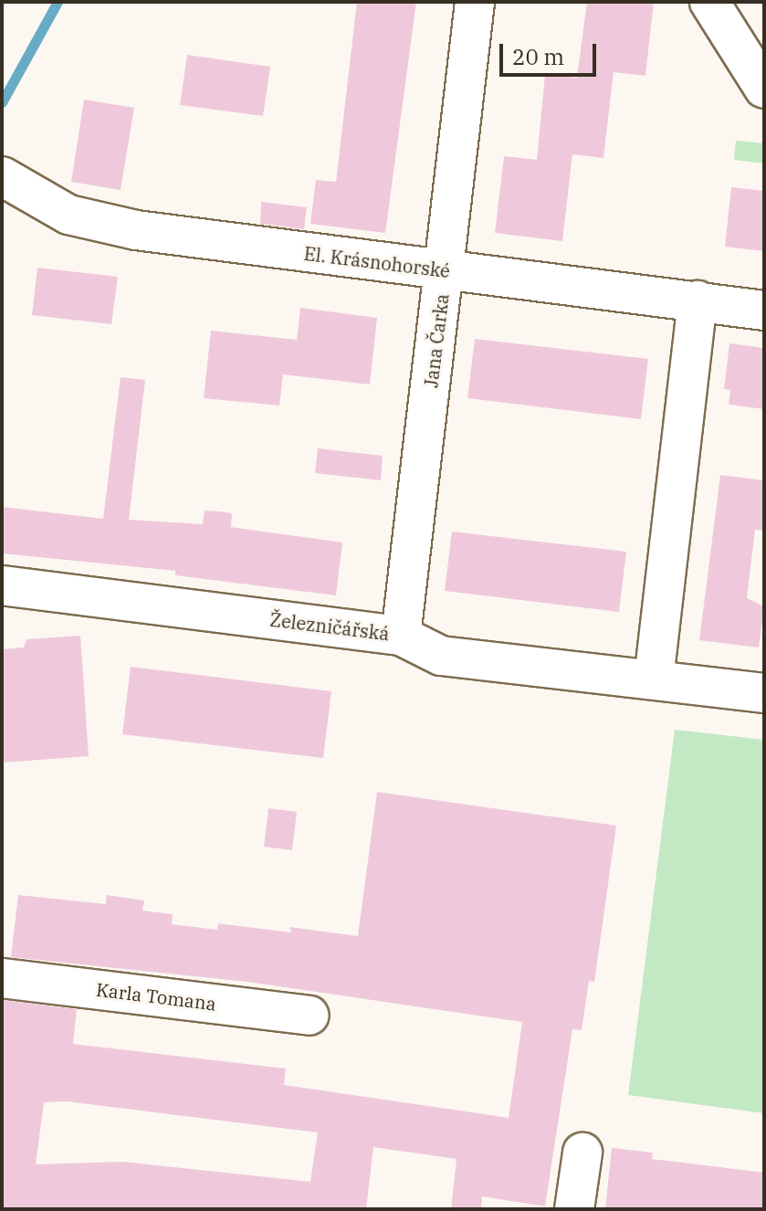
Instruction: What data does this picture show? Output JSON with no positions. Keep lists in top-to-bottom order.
{
  "streets": {
    "street": [
      "El. Krásnohorské",
      "Jana Čarka",
      "Železničářská",
      "Karla Tomana"
    ]
  },
  "crossings": [
    ["El. Krásnohorské", "Jana Čarka"],
    ["Jana Čarka", "Železničářská"]
  ],
  "scale_bar": "20 m"
}
